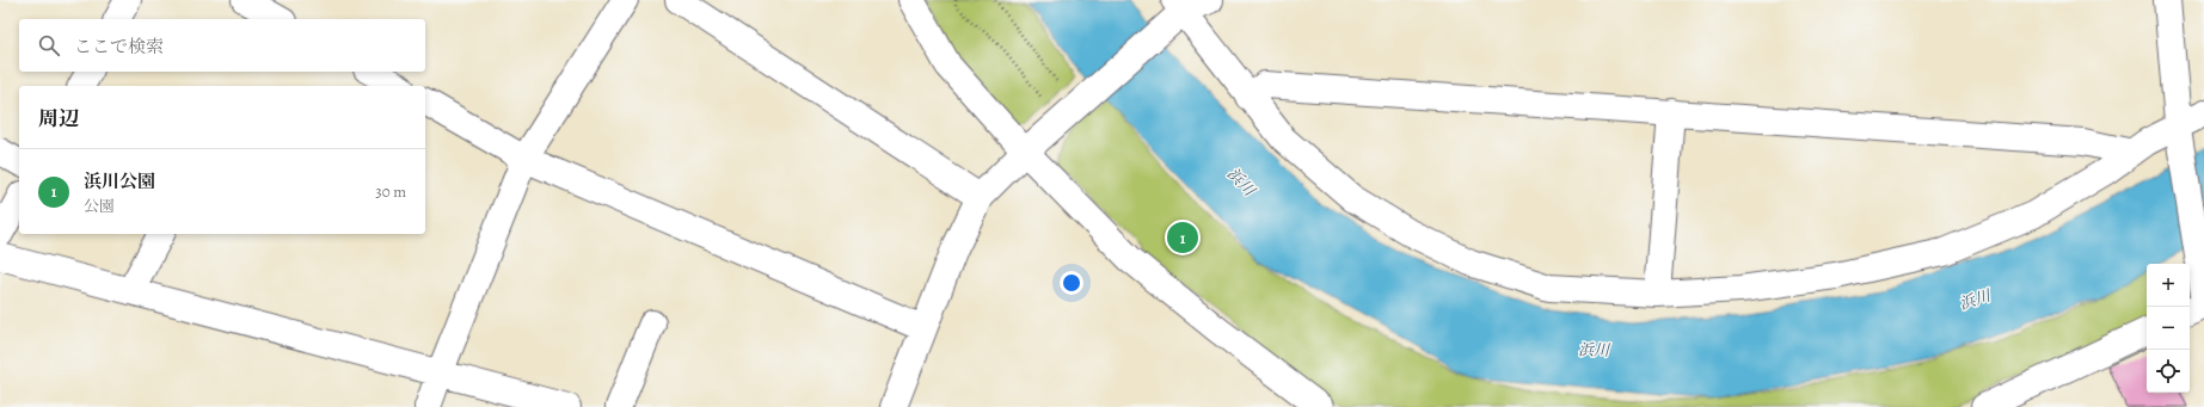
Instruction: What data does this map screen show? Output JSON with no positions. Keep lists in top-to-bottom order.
{
  "water": ["浜川"],
  "page": {
    "search": "ここで検索",
    "heading": "周辺",
    "list": [
      {
        "mark": "1",
        "name": "浜川公園",
        "note": "公園",
        "value": "30 m"
      }
    ],
    "pins": "1",
    "map_buttons": ["+", "−"]
  }
}
